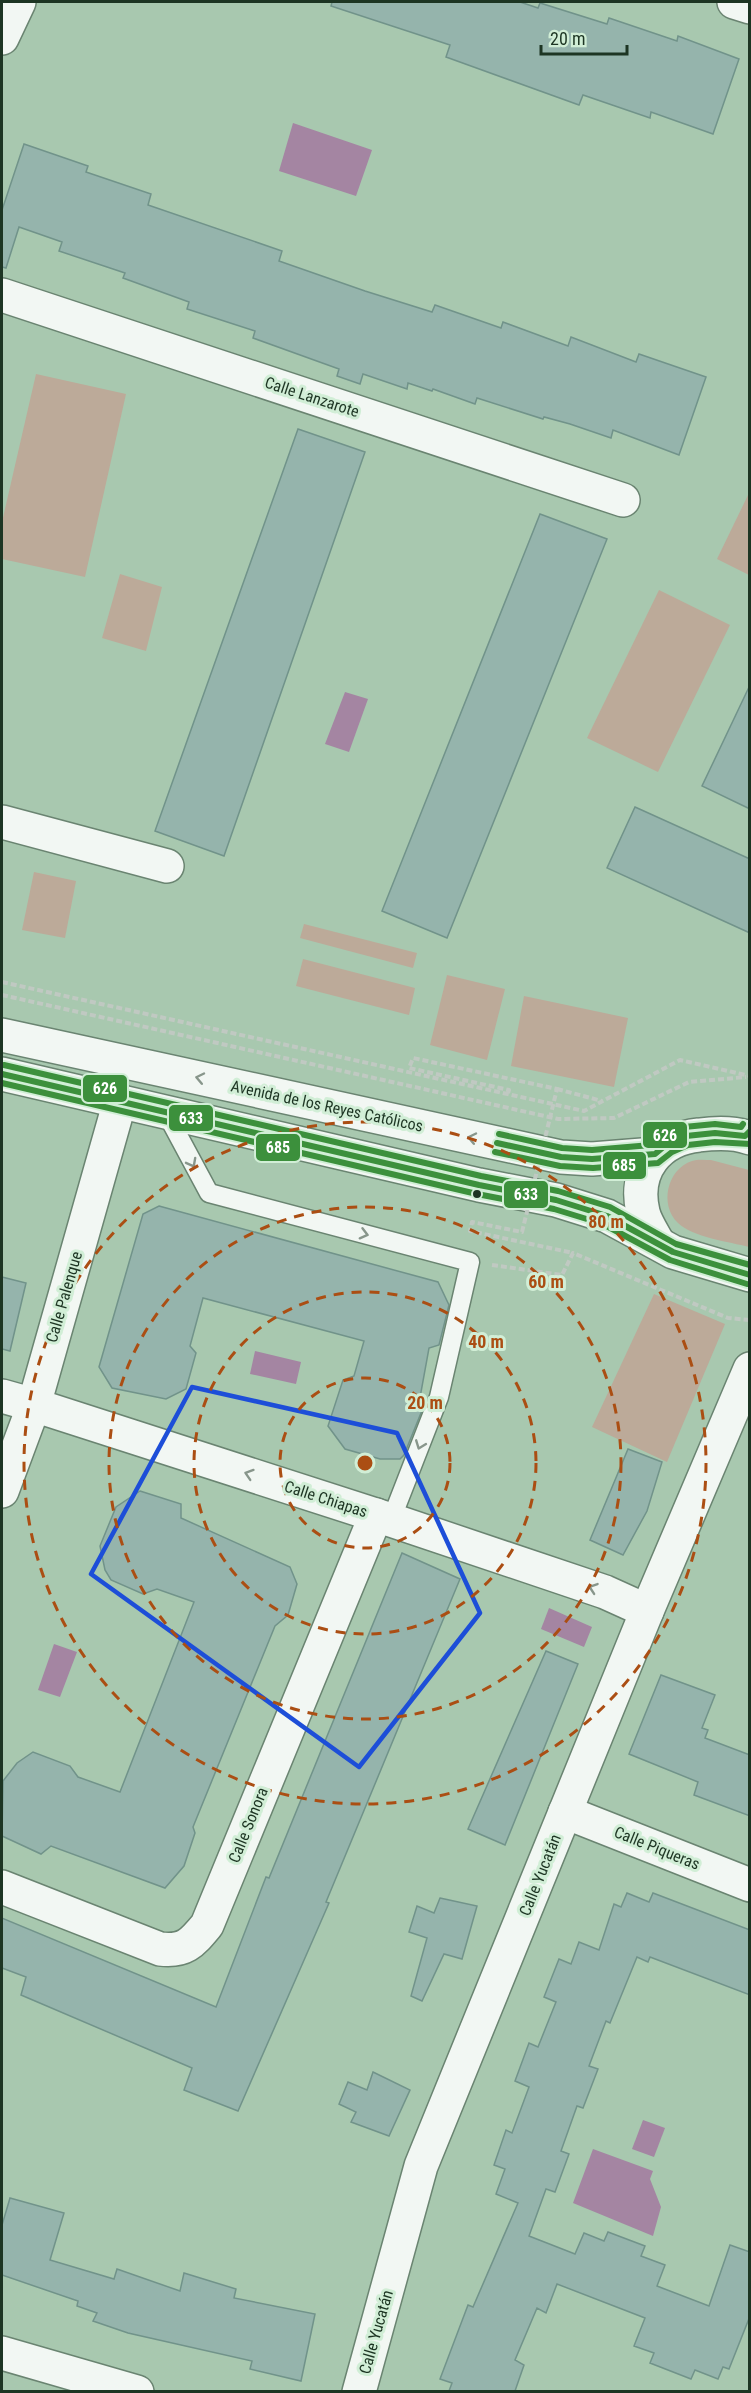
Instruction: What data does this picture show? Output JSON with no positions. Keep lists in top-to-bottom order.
{
  "streets": {
    "street": [
      "Calle Lanzarote",
      "Avenida de los Reyes Católicos",
      "Calle Palenque",
      "Calle Chiapas",
      "Calle Sonora",
      "Calle Piqueras",
      "Calle Yucatán"
    ]
  },
  "crossings": [
    ["Calle Palenque", "Calle Chiapas"],
    ["Calle Chiapas", "Calle Sonora"],
    ["Calle Chiapas", "Calle Yucatán"],
    ["Calle Piqueras", "Calle Yucatán"]
  ],
  "one_way": ["Calle Chiapas"],
  "lines": ["transit line 626", "transit line 633", "transit line 685"],
  "scale_bar": "20 m",
  "rings": [
    "80 m",
    "60 m",
    "40 m",
    "20 m"
  ]
}
